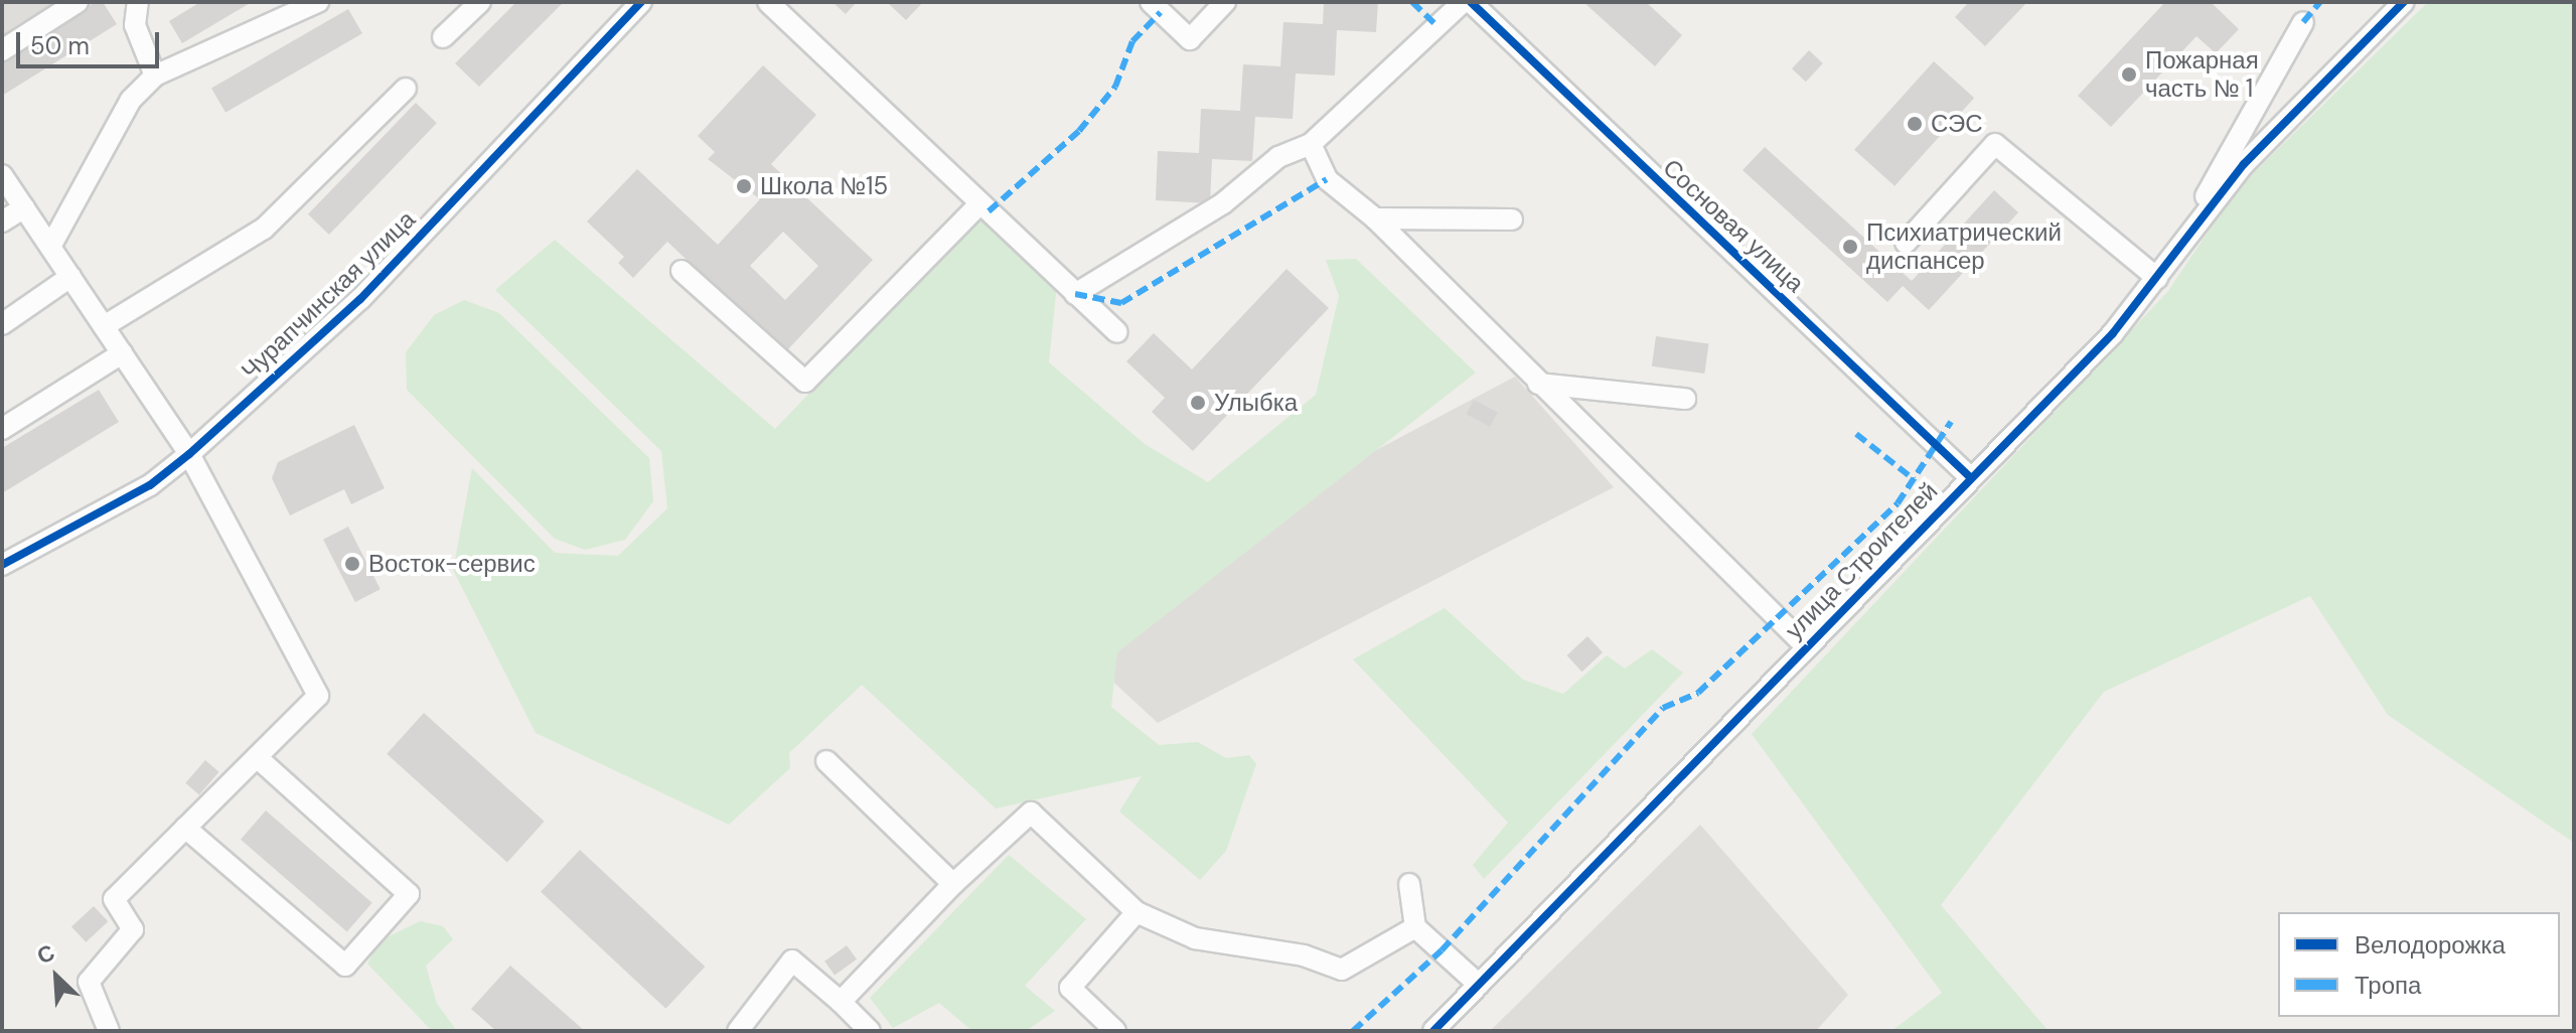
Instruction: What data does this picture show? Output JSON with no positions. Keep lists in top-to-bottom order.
{
  "streets": {
    "street": ["Сосновая улица", "Чурапчинская улица", "улица Строителей"]
  },
  "crossings": [
    ["Сосновая улица", "улица Строителей"]
  ],
  "places": [
    "Пожарная часть № 1",
    "СЭС",
    "Школа №15",
    "Психиатрический диспансер",
    "Улыбка",
    "Восток-сервис"
  ],
  "legend": ["Велодорожка", "Тропа"],
  "scale_bar": "50 m",
  "north": "top left"
}
